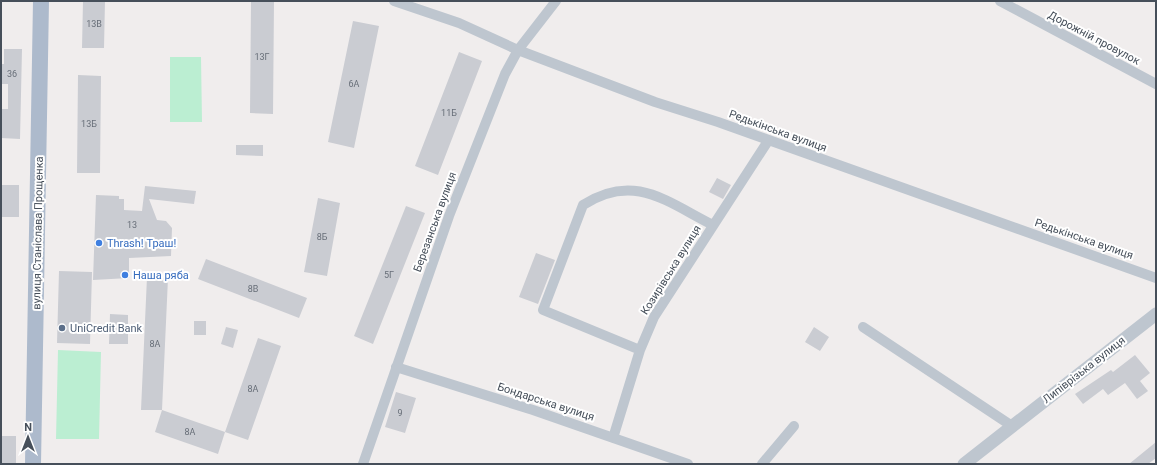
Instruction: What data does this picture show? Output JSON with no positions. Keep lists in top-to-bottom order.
{
  "streets": {
    "main road": ["вулиця Станіслава Прощенка"],
    "street": [
      "Дорожній провулок",
      "Редькінська вулиця",
      "Березанська вулиця",
      "Козирівська вулиця",
      "Липіврізька вулиця",
      "Бондарська вулиця"
    ]
  },
  "crossings": [
    ["Редькінська вулиця", "Березанська вулиця"],
    ["Редькінська вулиця", "Козирівська вулиця"],
    ["Березанська вулиця", "Бондарська вулиця"],
    ["Козирівська вулиця", "Бондарська вулиця"]
  ],
  "places": ["Thrash! Траш!", "Наша ряба", "UniCredit Bank"],
  "house_numbers": [
    "13В",
    "13Г",
    "36",
    "6А",
    "11Б",
    "13Б",
    "13",
    "8Б",
    "5Г",
    "8В",
    "8А",
    "8А",
    "9",
    "8А"
  ],
  "north": "top"
}
